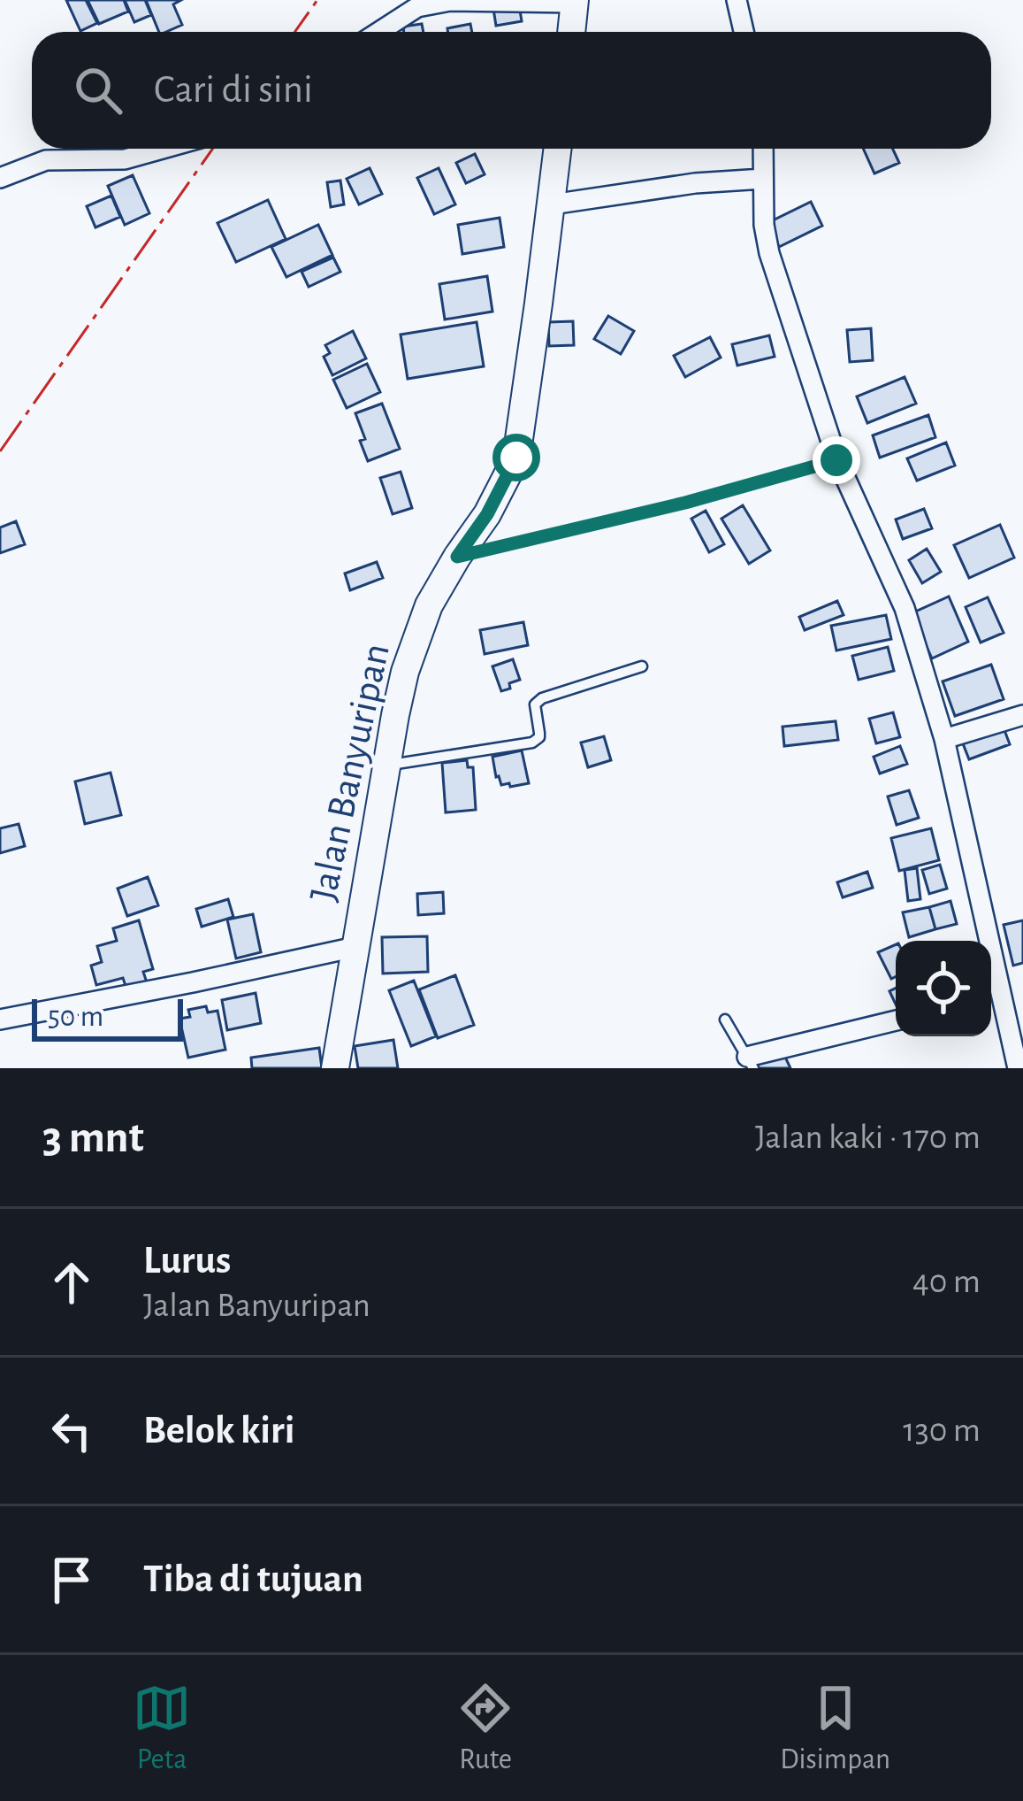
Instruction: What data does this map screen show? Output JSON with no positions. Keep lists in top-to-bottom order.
{
  "streets": {
    "street": ["Jalan Banyuripan"]
  },
  "scale_bar": "50 m",
  "page": {
    "search": "Cari di sini",
    "scale": "50 m",
    "heading": ["3 mnt", "Jalan kaki · 170 m"],
    "list": [
      ["Lurus", "Jalan Banyuripan", "40 m"],
      ["Belok kiri", "130 m"],
      "Tiba di tujuan"
    ],
    "nav": ["Peta", "Rute", "Disimpan"]
  }
}
